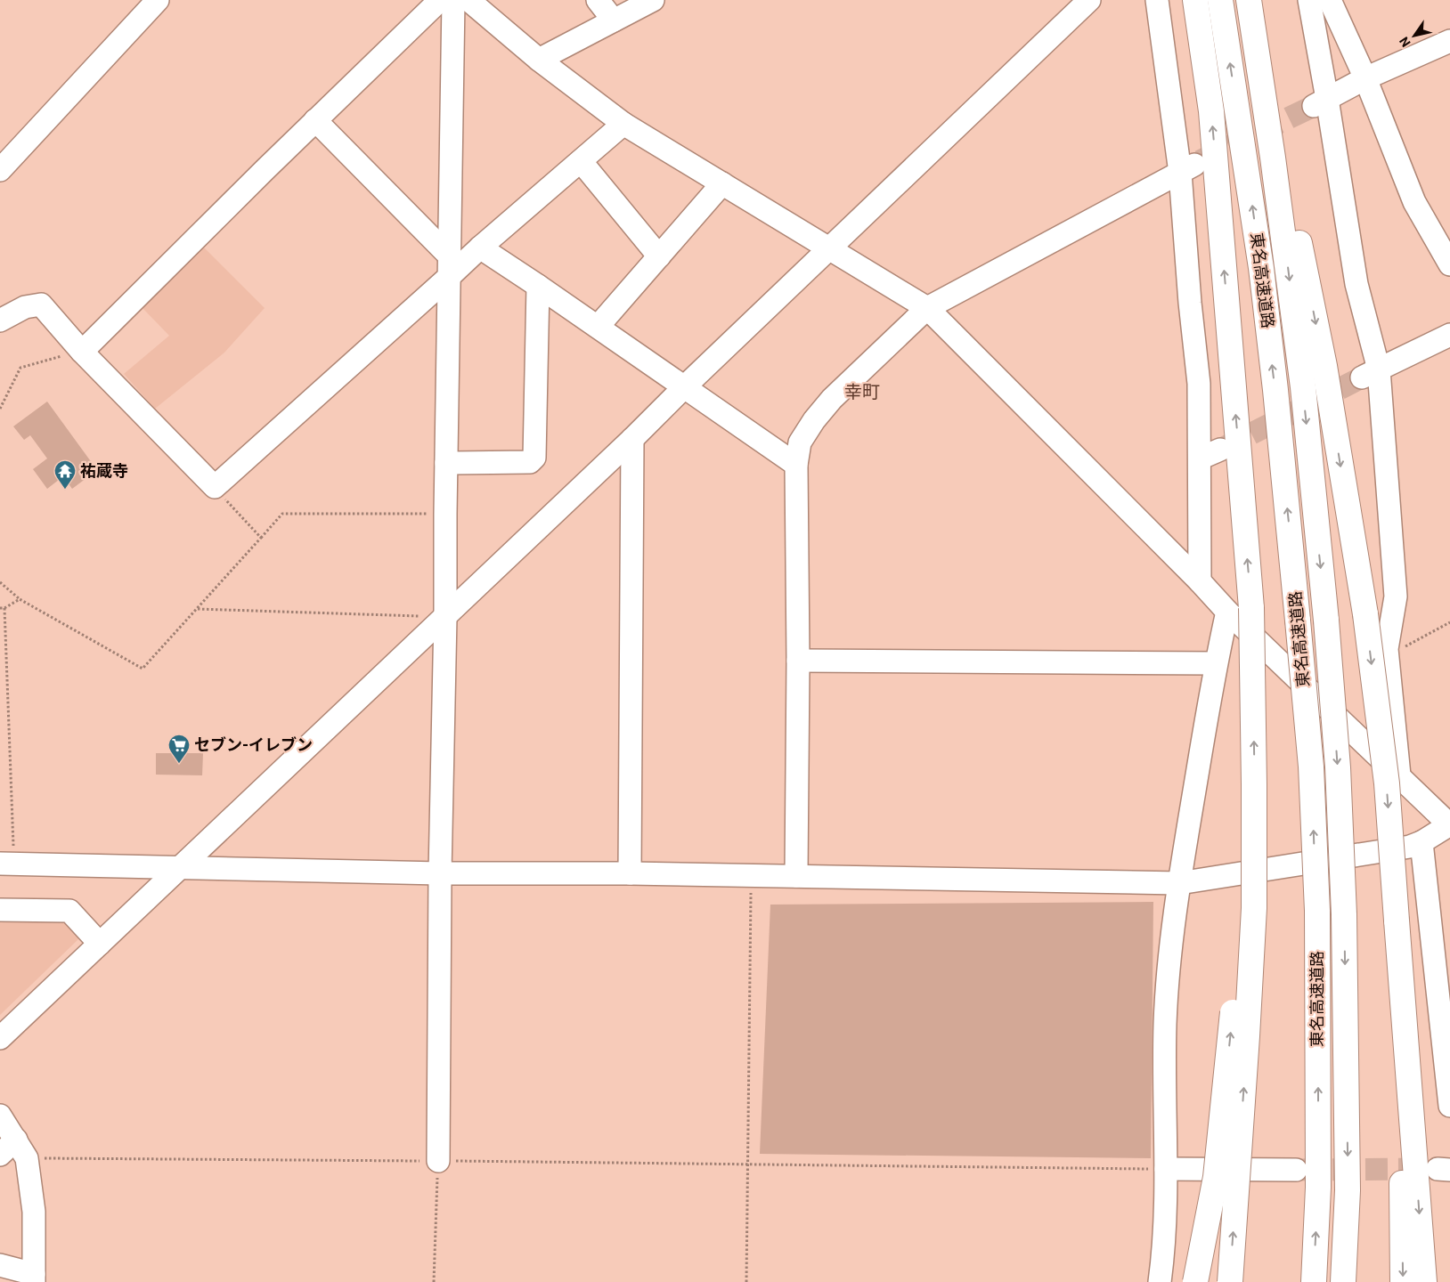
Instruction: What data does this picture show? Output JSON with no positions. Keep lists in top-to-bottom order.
{
  "streets": {
    "highway": ["東名高速道路"]
  },
  "districts": ["幸町"],
  "places": {
    "temple": ["祐蔵寺"],
    "supermarket": ["セブン-イレブン"]
  },
  "north": "bottom left"
}
